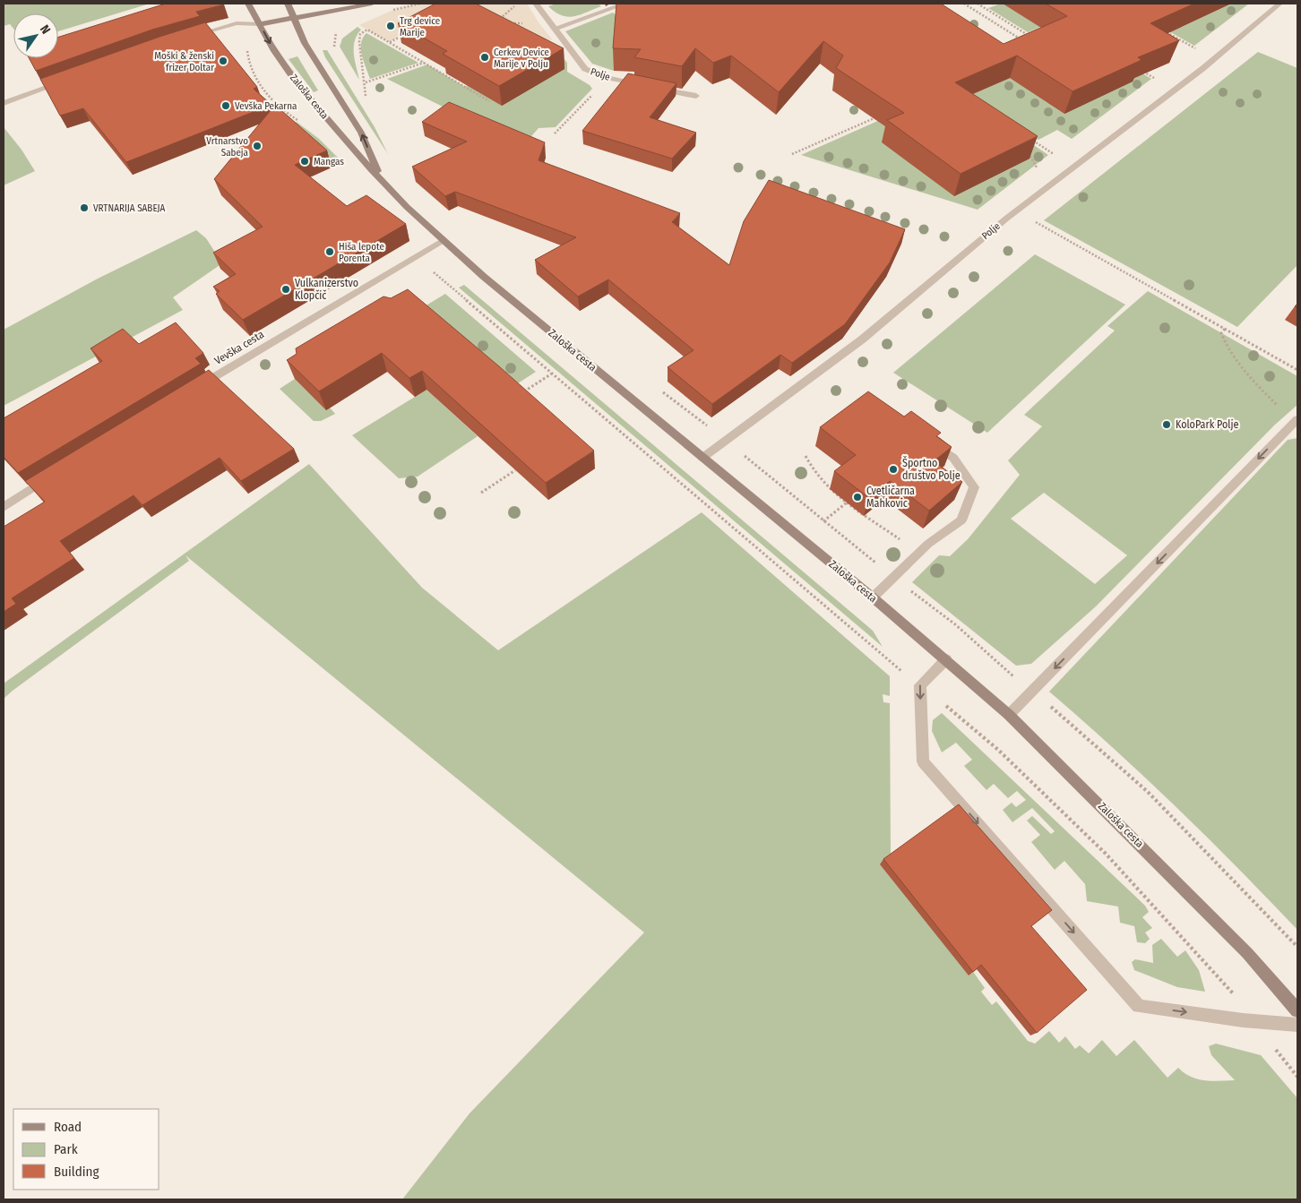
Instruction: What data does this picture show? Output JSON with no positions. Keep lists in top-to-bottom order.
{
  "streets": {
    "main road": ["Zaloška cesta"],
    "street": ["Polje", "Vevška cesta"]
  },
  "crossings": [
    ["Polje", "Zaloška cesta"],
    ["Zaloška cesta", "Vevška cesta"]
  ],
  "places": [
    "Trg device Marije",
    "Cerkev Device Marije v Polju",
    "Moški & ženski frizer Doltar",
    "Vevška Pekarna",
    "Vrtnarstvo Sabeja",
    "Mangas",
    "VRTNARIJA SABEJA",
    "Hiša lepote Porenta",
    "Vulkanizerstvo Klopčič",
    "KoloPark Polje",
    "Športno društvo Polje",
    "Cvetličarna Mahkovic"
  ],
  "legend": ["Road", "Park", "Building"],
  "north": "top right"
}
